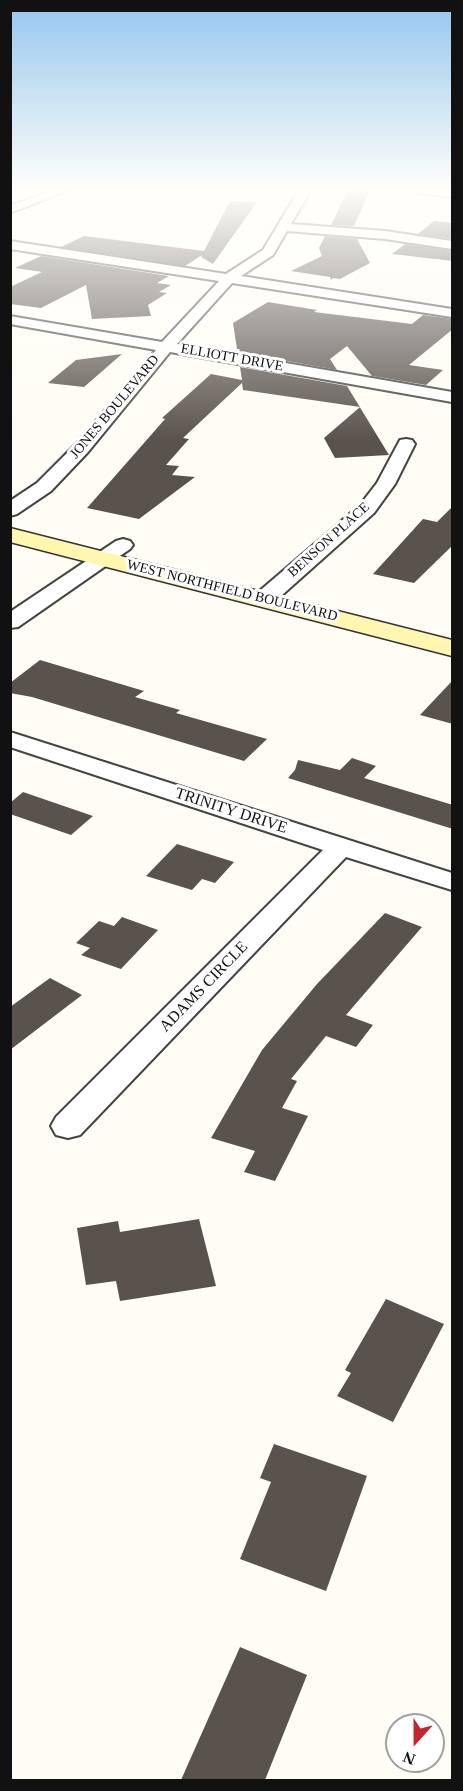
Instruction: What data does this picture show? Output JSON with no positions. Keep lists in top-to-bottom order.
{
  "streets": {
    "main road": ["WEST NORTHFIELD BOULEVARD"],
    "street": [
      "ELLIOTT DRIVE",
      "JONES BOULEVARD",
      "BENSON PLACE",
      "TRINITY DRIVE",
      "ADAMS CIRCLE"
    ]
  },
  "crossings": [
    ["ELLIOTT DRIVE", "JONES BOULEVARD"],
    ["BENSON PLACE", "WEST NORTHFIELD BOULEVARD"],
    ["TRINITY DRIVE", "ADAMS CIRCLE"]
  ],
  "north": "bottom"
}
